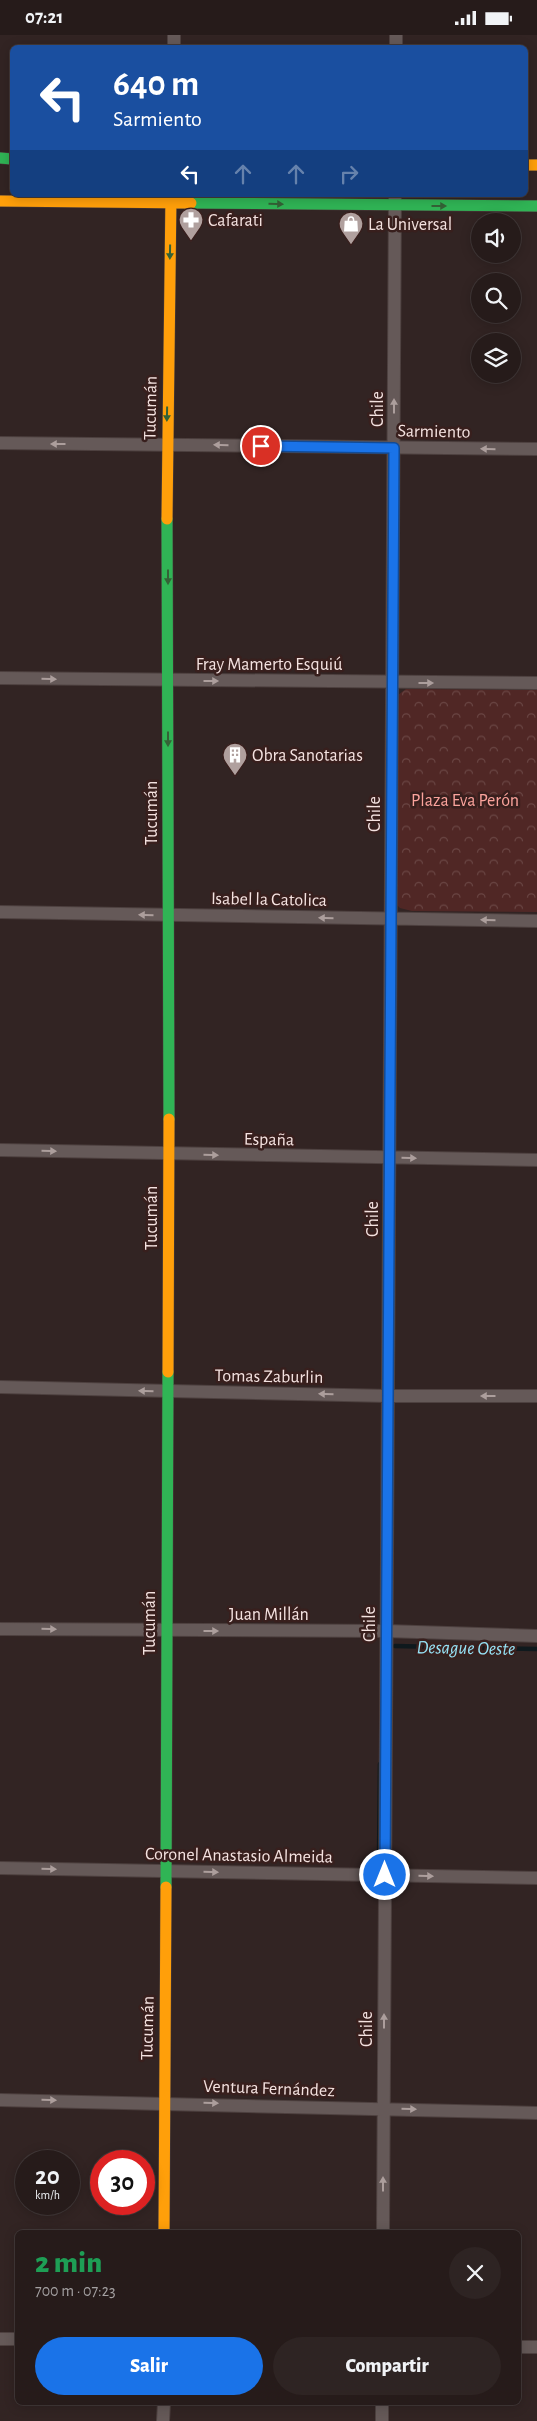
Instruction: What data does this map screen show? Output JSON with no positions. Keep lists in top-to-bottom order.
{
  "streets": {
    "street": [
      "Tucumán",
      "Chile",
      "Sarmiento",
      "Fray Mamerto Esquiú",
      "Isabel la Catolica",
      "España",
      "Tomas Zaburlin",
      "Juan Millán",
      "Coronel Anastasio Almeida",
      "Ventura Fernández"
    ]
  },
  "crossings": [
    ["Tucumán", "Sarmiento"],
    ["Tucumán", "Fray Mamerto Esquiú"],
    ["Tucumán", "Isabel la Catolica"],
    ["Tucumán", "España"],
    ["Tucumán", "Tomas Zaburlin"],
    ["Tucumán", "Juan Millán"],
    ["Tucumán", "Coronel Anastasio Almeida"],
    ["Tucumán", "Ventura Fernández"],
    ["Chile", "Sarmiento"],
    ["Chile", "Fray Mamerto Esquiú"],
    ["Chile", "Isabel la Catolica"],
    ["Chile", "España"],
    ["Chile", "Tomas Zaburlin"],
    ["Chile", "Juan Millán"],
    ["Chile", "Coronel Anastasio Almeida"],
    ["Chile", "Ventura Fernández"]
  ],
  "one_way": [
    "Tucumán",
    "Sarmiento",
    "Fray Mamerto Esquiú",
    "Isabel la Catolica",
    "España",
    "Tomas Zaburlin",
    "Juan Millán",
    "Coronel Anastasio Almeida",
    "Ventura Fernández"
  ],
  "water": ["Desague Oeste"],
  "parks": ["Plaza Eva Perón"],
  "places": {
    "pharmacy": ["Cafarati"],
    "shop": ["La Universal"],
    "building": ["Obra Sanotarias"]
  },
  "page": {
    "status": "07:21",
    "turn": ["640 m", "Sarmiento"],
    "speed": "20 km/h",
    "limit": "30",
    "heading": ["2 min", "700 m · 07:23"],
    "buttons": ["Salir", "Compartir"]
  }
}
